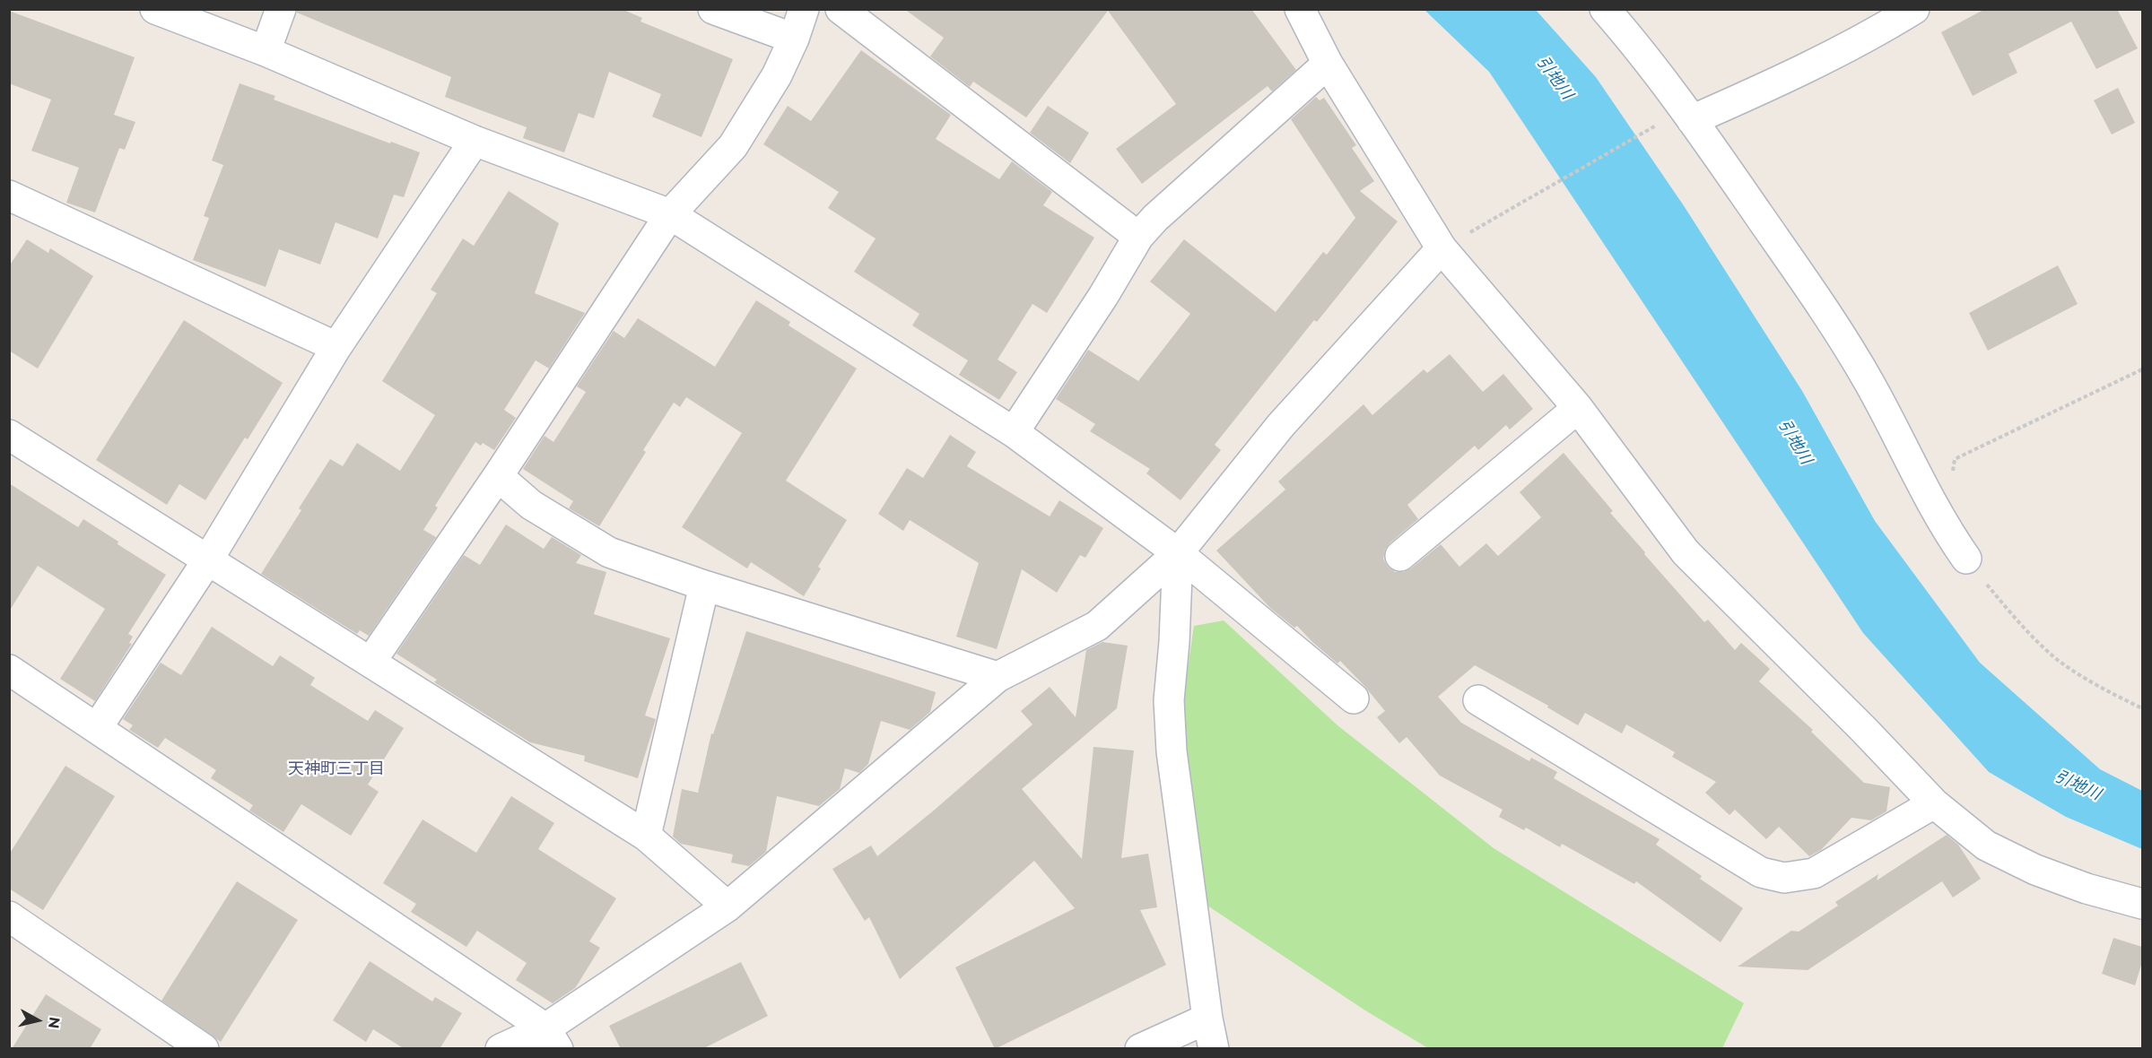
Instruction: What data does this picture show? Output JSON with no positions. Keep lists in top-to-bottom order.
{
  "districts": ["天神町三丁目"],
  "water": ["引地川"],
  "north": "right"
}
